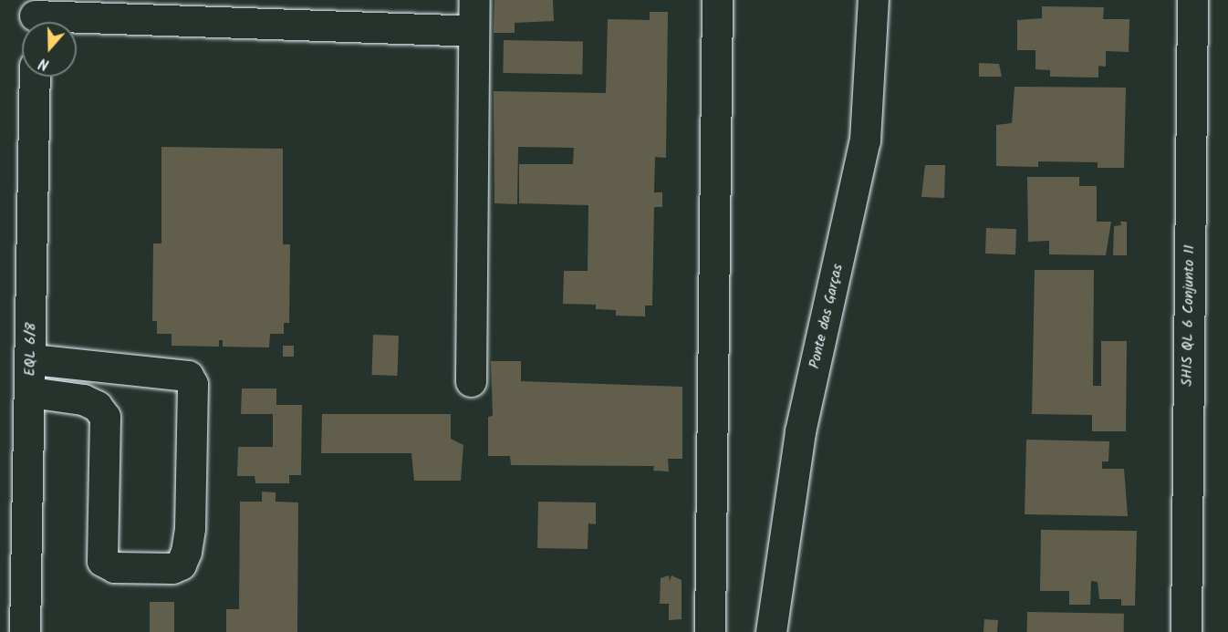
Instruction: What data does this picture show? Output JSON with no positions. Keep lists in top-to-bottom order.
{
  "streets": {
    "main road": ["SHIS QL 6 Conjunto 11", "Ponte das Garças", "EQL 6/8"]
  },
  "north": "bottom"
}
